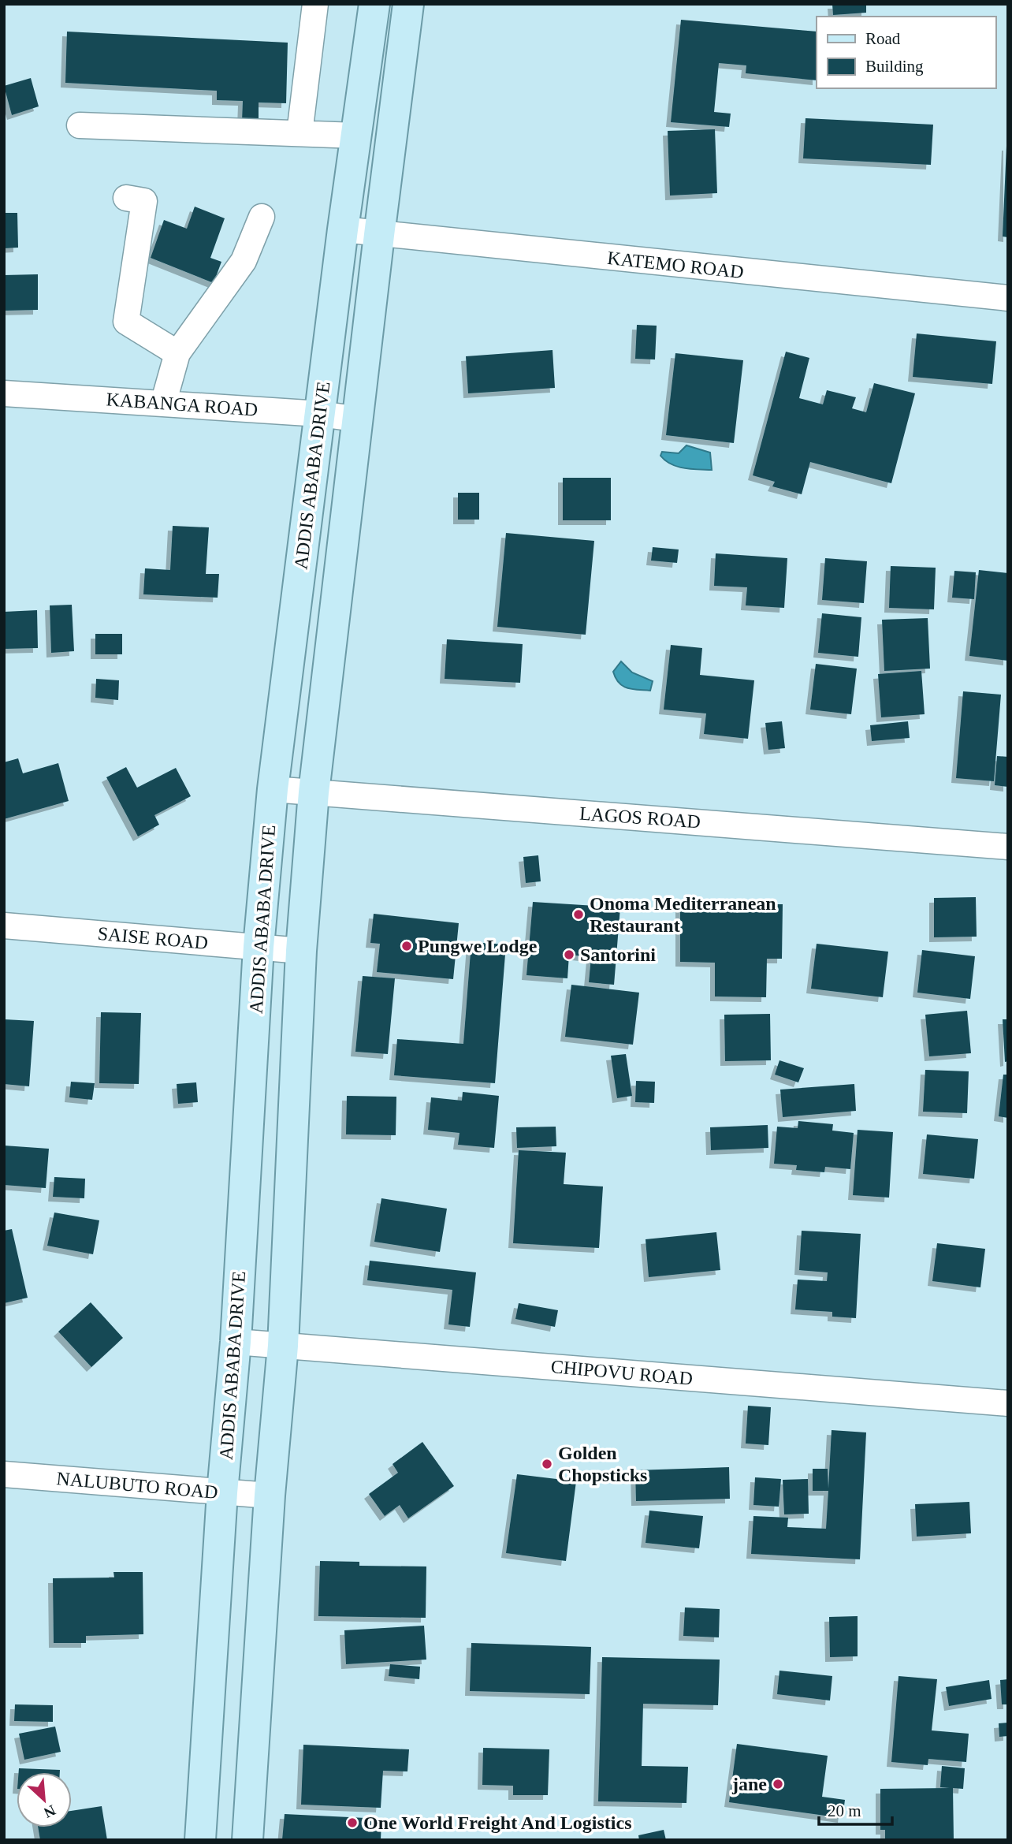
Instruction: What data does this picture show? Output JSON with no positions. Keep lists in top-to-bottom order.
{
  "streets": {
    "main road": ["ADDIS ABABA DRIVE"],
    "street": [
      "KATEMO ROAD",
      "KABANGA ROAD",
      "LAGOS ROAD",
      "SAISE ROAD",
      "CHIPOVU ROAD",
      "NALUBUTO ROAD"
    ]
  },
  "crossings": [
    ["KATEMO ROAD", "ADDIS ABABA DRIVE"],
    ["KABANGA ROAD", "ADDIS ABABA DRIVE"],
    ["ADDIS ABABA DRIVE", "LAGOS ROAD"],
    ["ADDIS ABABA DRIVE", "SAISE ROAD"],
    ["ADDIS ABABA DRIVE", "CHIPOVU ROAD"],
    ["ADDIS ABABA DRIVE", "NALUBUTO ROAD"]
  ],
  "places": [
    "Onoma Mediterranean Restaurant",
    "Pungwe Lodge",
    "Santorini",
    "Golden Chopsticks",
    "jane",
    "One World Freight And Logistics"
  ],
  "legend": ["Road", "Building"],
  "scale_bar": "20 m",
  "north": "bottom right"
}
